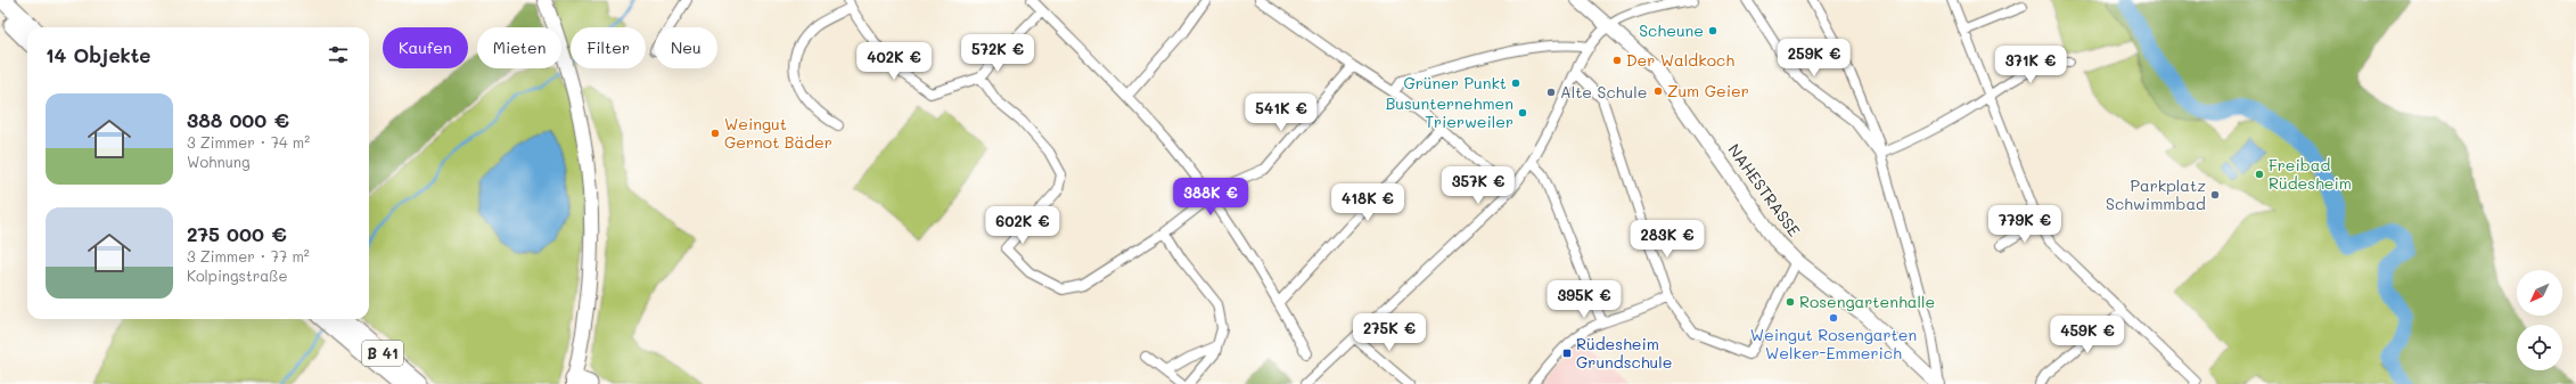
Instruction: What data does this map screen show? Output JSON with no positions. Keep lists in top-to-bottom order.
{
  "streets": {
    "highway": ["B 41"],
    "street": ["NAHESTRASSE"]
  },
  "places": {
    "other": [
      "Scheune",
      "Der Waldkoch",
      "Grüner Punkt",
      "Zum Geier",
      "Alte Schule",
      "Busunternehmen Trierweiler",
      "Weingut Gernot Bäder",
      "Freibad Rüdesheim",
      "Parkplatz Schwimmbad",
      "Rosengartenhalle",
      "Weingut Rosengarten Welker-Emmerich"
    ],
    "transit": ["Rüdesheim Grundschule"]
  },
  "north": "bottom left",
  "page": {
    "chip": [
      "Kaufen",
      "Mieten",
      "Filter",
      "Neu"
    ],
    "heading": "14 Objekte",
    "price": [
      "572K €",
      "259K €",
      "402K €",
      "371K €",
      "541K €",
      "357K €",
      "388K €",
      "418K €",
      "779K €",
      "602K €",
      "283K €",
      "395K €",
      "275K €",
      "459K €"
    ],
    "list": [
      {
        "name": "388 000 €",
        "note": "3 Zimmer · 74 m² · Wohnung"
      },
      {
        "name": "275 000 €",
        "note": "3 Zimmer · 77 m² · Kolpingstraße"
      }
    ]
  }
}
